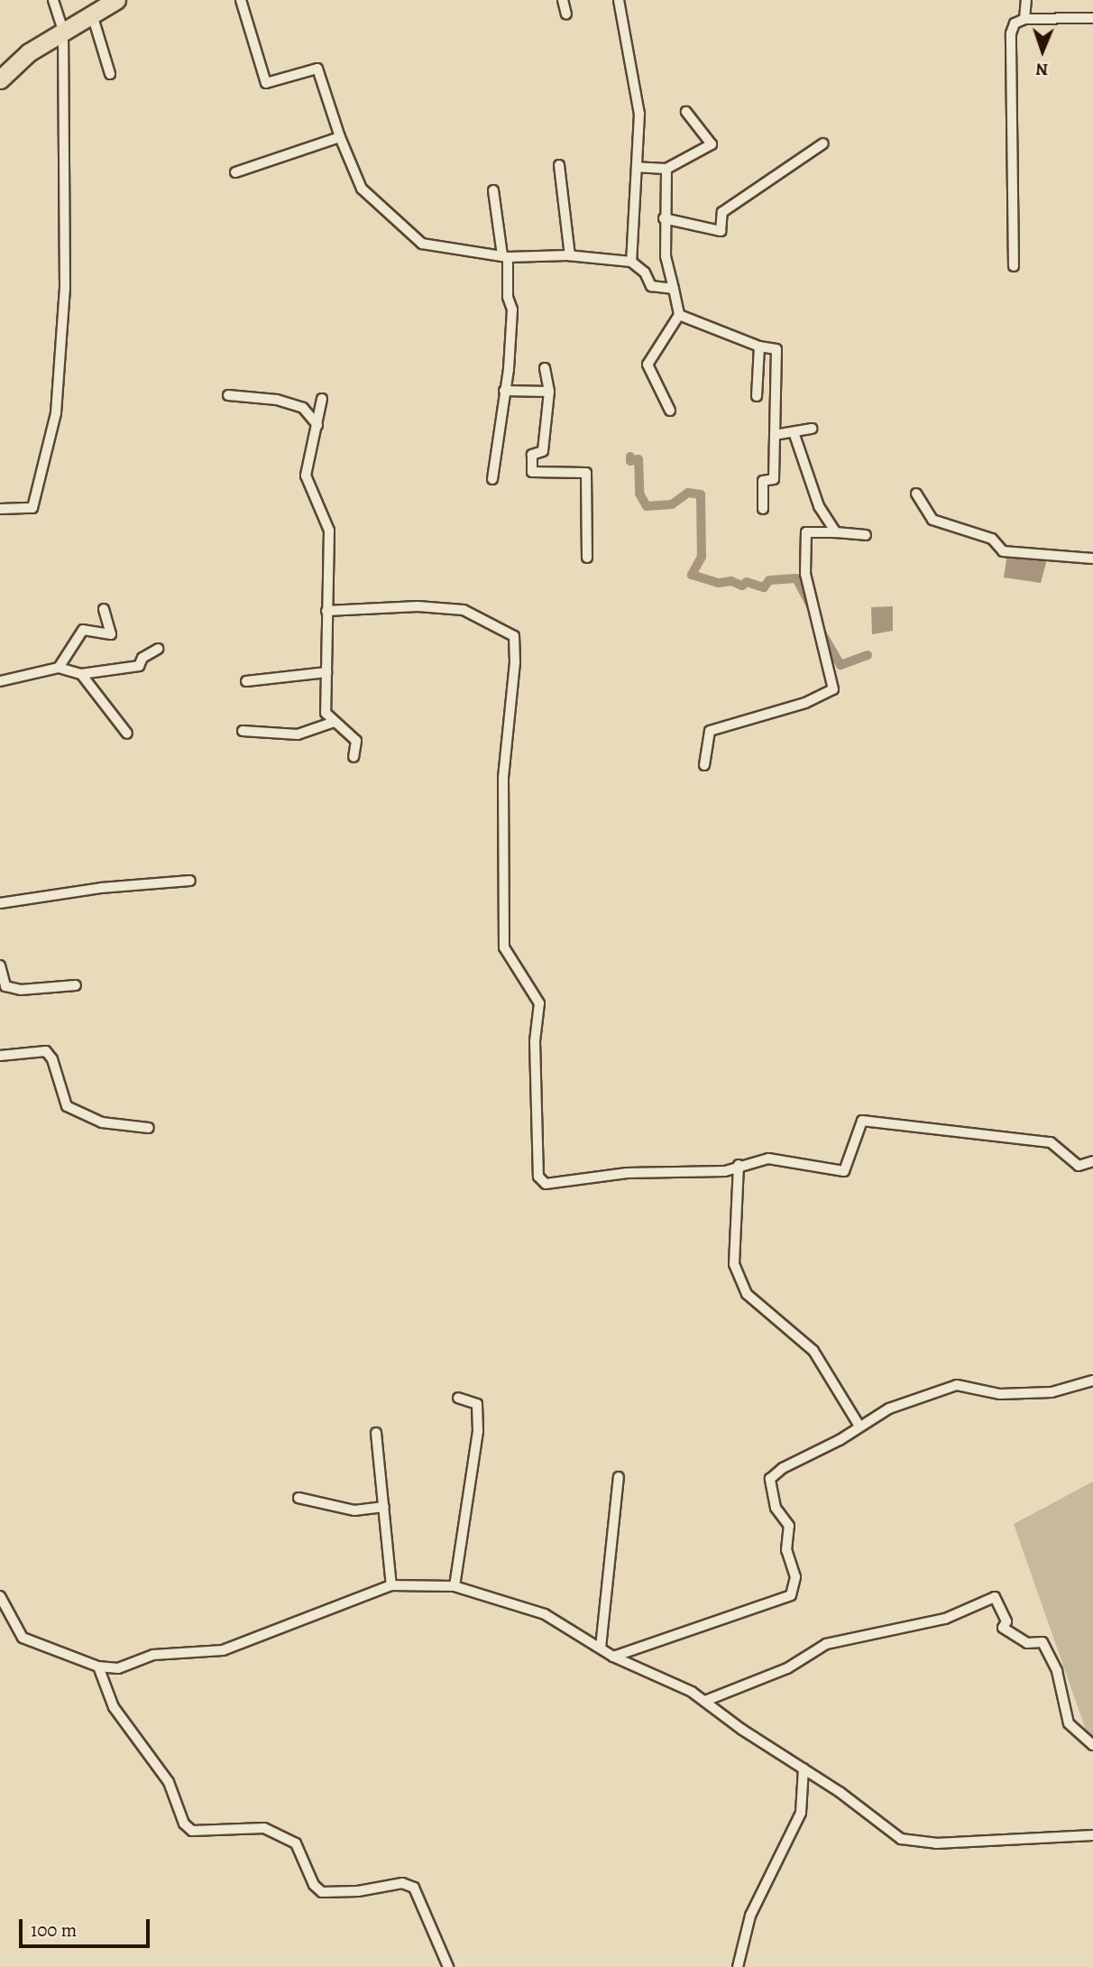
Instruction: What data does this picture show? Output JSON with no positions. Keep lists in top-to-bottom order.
{
  "scale_bar": "100 m",
  "north": "bottom"
}
